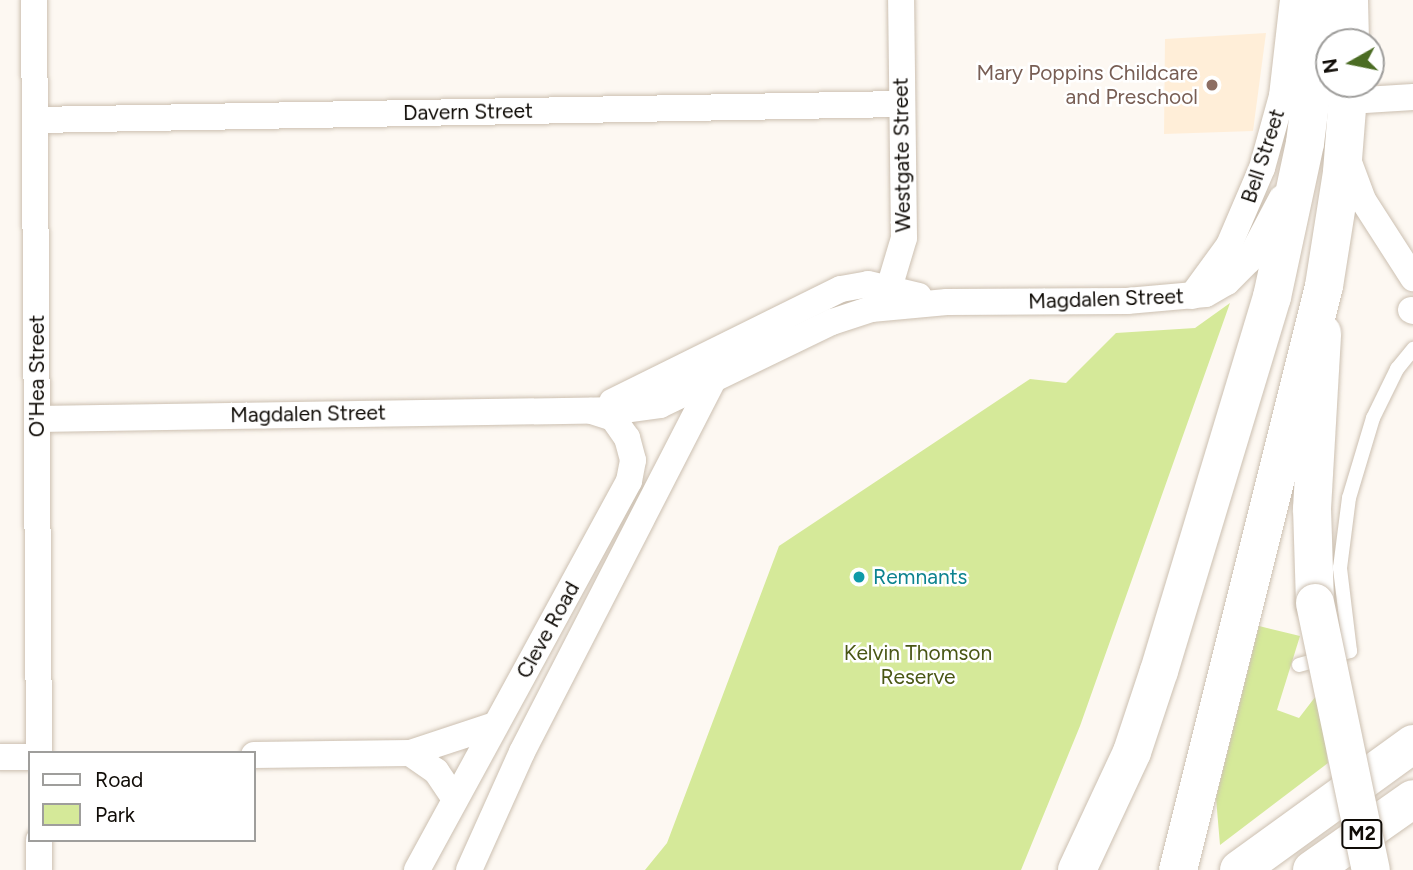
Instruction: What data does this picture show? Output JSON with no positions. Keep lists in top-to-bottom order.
{
  "streets": {
    "main road": ["Bell Street", "M2"],
    "street": [
      "Davern Street",
      "Westgate Street",
      "Magdalen Street",
      "O'Hea Street",
      "Cleve Road"
    ]
  },
  "crossings": [
    ["Davern Street", "Westgate Street"],
    ["Davern Street", "O'Hea Street"],
    ["Westgate Street", "Magdalen Street"],
    ["Bell Street", "Magdalen Street"],
    ["Magdalen Street", "O'Hea Street"],
    ["Magdalen Street", "Cleve Road"]
  ],
  "parks": ["Kelvin Thomson Reserve"],
  "places": ["Mary Poppins Childcare and Preschool", "Remnants"],
  "legend": ["Road", "Park"],
  "north": "left"
}
